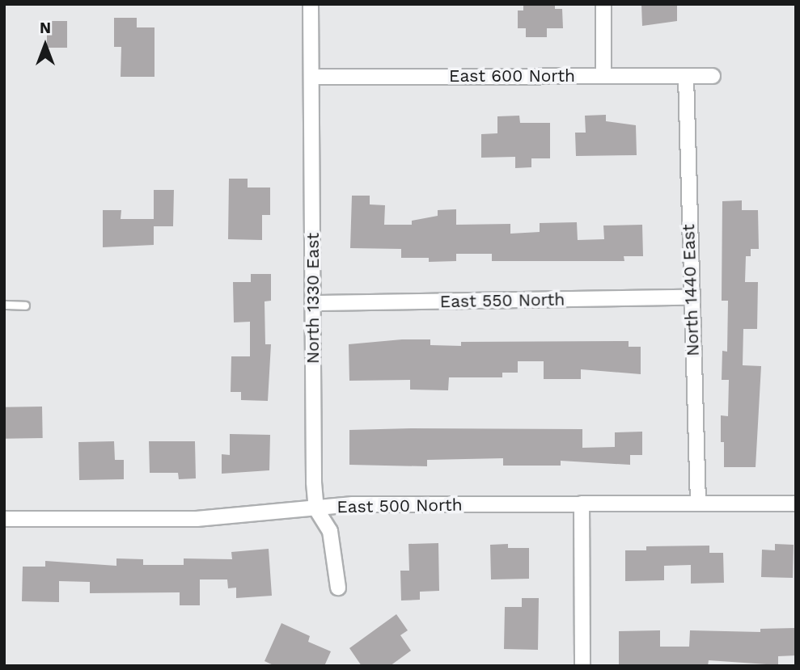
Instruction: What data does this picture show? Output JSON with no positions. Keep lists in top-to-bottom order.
{
  "streets": {
    "street": [
      "East 600 North",
      "North 1440 East",
      "North 1330 East",
      "East 550 North",
      "East 500 North"
    ]
  },
  "crossings": [
    ["East 600 North", "North 1440 East"],
    ["East 600 North", "North 1330 East"],
    ["North 1440 East", "East 550 North"],
    ["North 1440 East", "East 500 North"],
    ["North 1330 East", "East 550 North"],
    ["North 1330 East", "East 500 North"]
  ],
  "north": "top"
}
